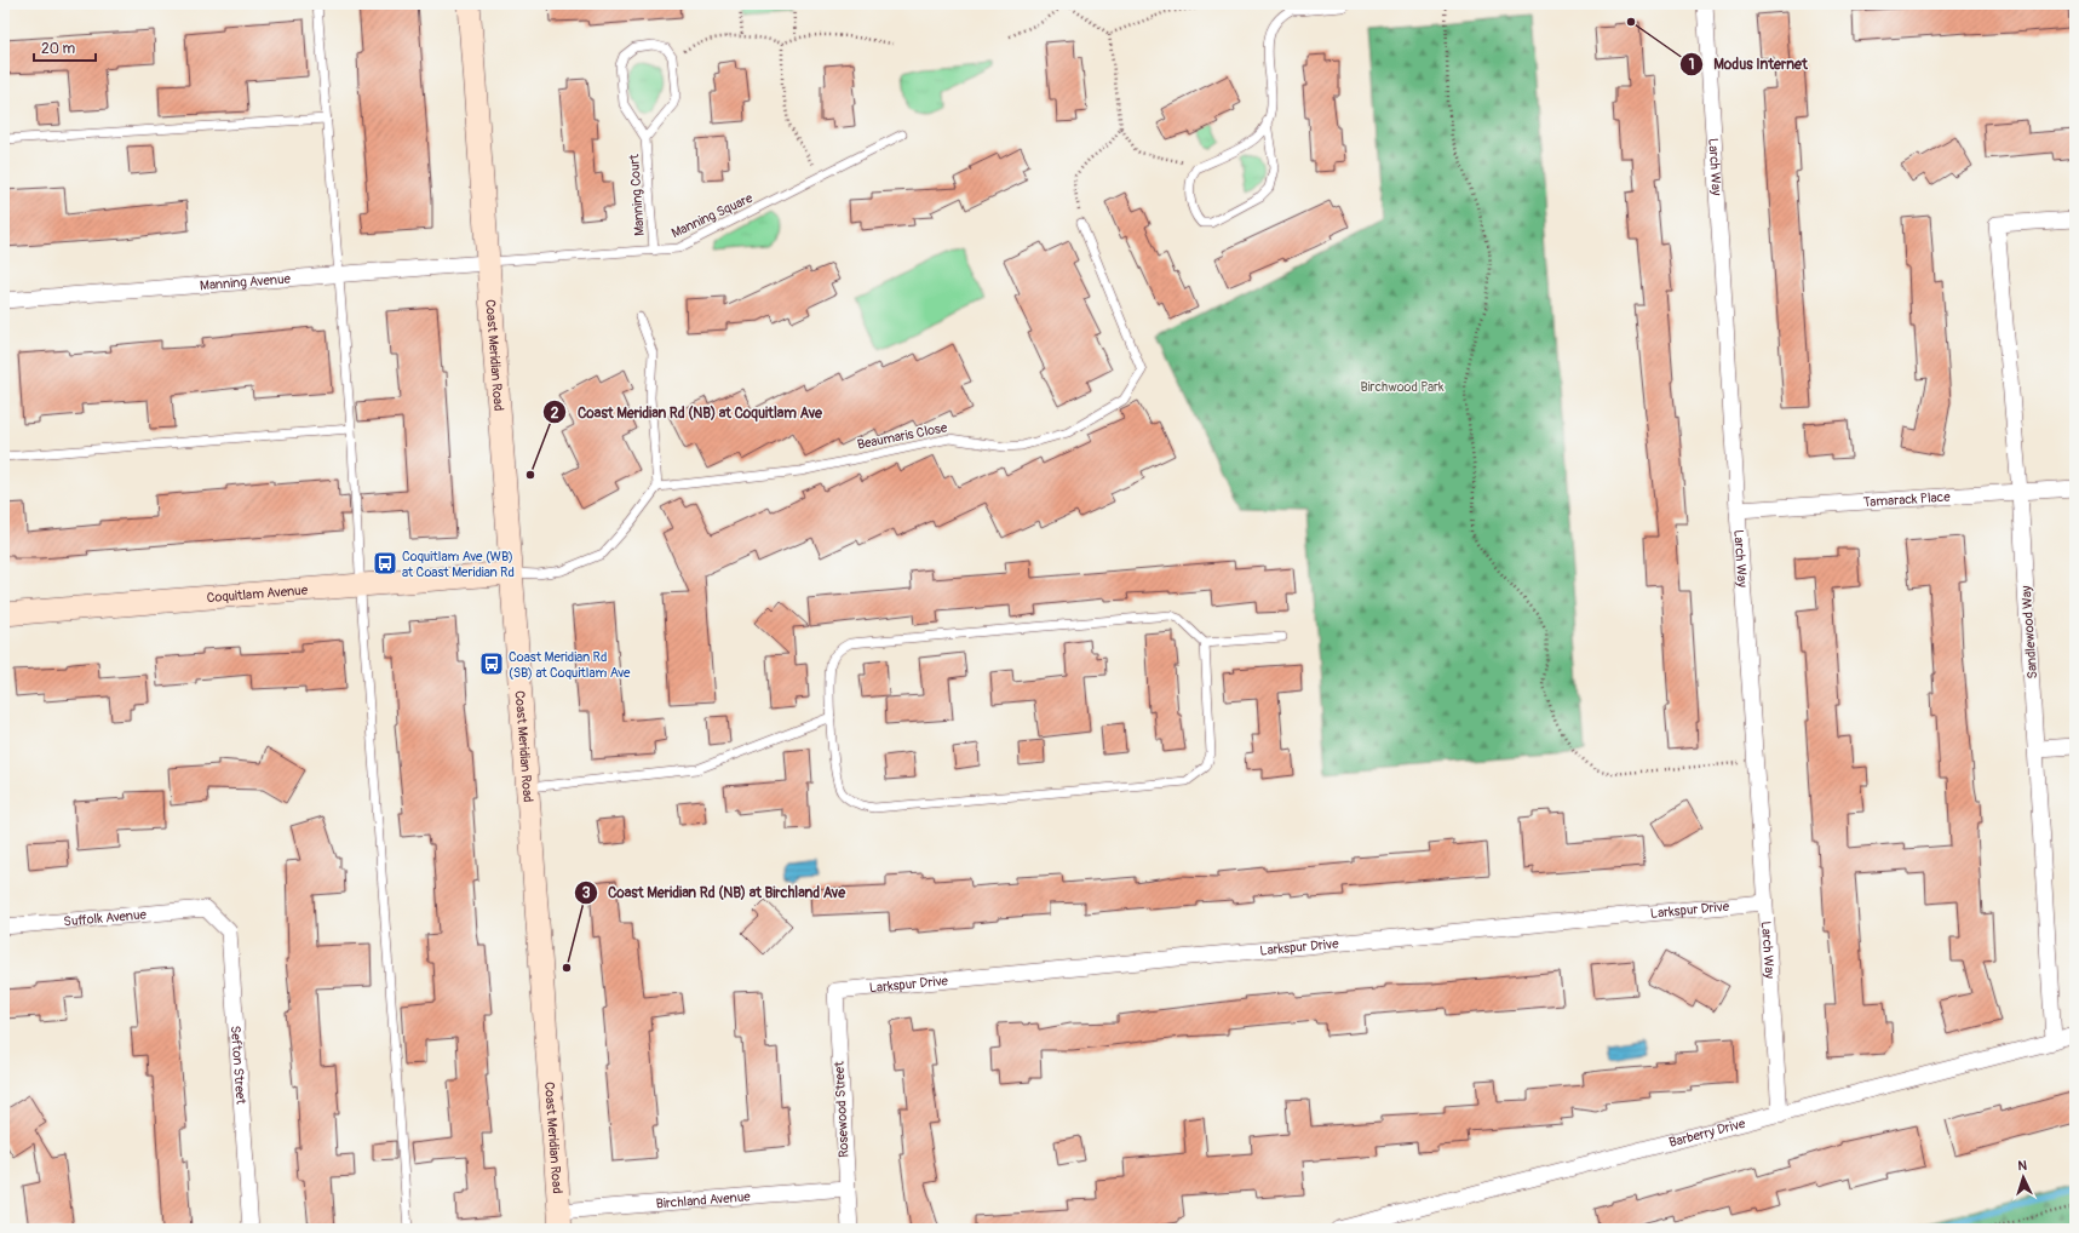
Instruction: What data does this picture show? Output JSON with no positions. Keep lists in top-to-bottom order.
{
  "streets": {
    "main road": ["Coast Meridian Road", "Coquitlam Avenue"],
    "street": [
      "Larch Way",
      "Manning Avenue",
      "Tamarack Place",
      "Sandlewood Way",
      "Larkspur Drive",
      "Suffolk Avenue",
      "Sefton Street",
      "Rosewood Street",
      "Barberry Drive",
      "Birchland Avenue"
    ],
    "lane": ["Manning Court", "Manning Square", "Beaumaris Close"]
  },
  "crossings": [
    ["Larch Way", "Tamarack Place"],
    ["Larch Way", "Larkspur Drive"],
    ["Larch Way", "Barberry Drive"],
    ["Manning Court", "Manning Square"],
    ["Manning Square", "Manning Avenue"],
    ["Manning Square", "Coast Meridian Road"],
    ["Manning Avenue", "Coast Meridian Road"],
    ["Coast Meridian Road", "Coquitlam Avenue"],
    ["Coast Meridian Road", "Birchland Avenue"],
    ["Tamarack Place", "Sandlewood Way"],
    ["Sandlewood Way", "Barberry Drive"],
    ["Larkspur Drive", "Rosewood Street"],
    ["Suffolk Avenue", "Sefton Street"],
    ["Rosewood Street", "Birchland Avenue"]
  ],
  "parks": ["Birchwood Park"],
  "places": {
    "other": ["Modus Internet", "Coast Meridian Rd (NB) at Coquitlam Ave", "Coast Meridian Rd (NB) at Birchland Ave"],
    "bus stop": ["Coquitlam Ave (WB) at Coast Meridian Rd", "Coast Meridian Rd (SB) at Coquitlam Ave"]
  },
  "scale_bar": "20 m",
  "north": "top"
}
